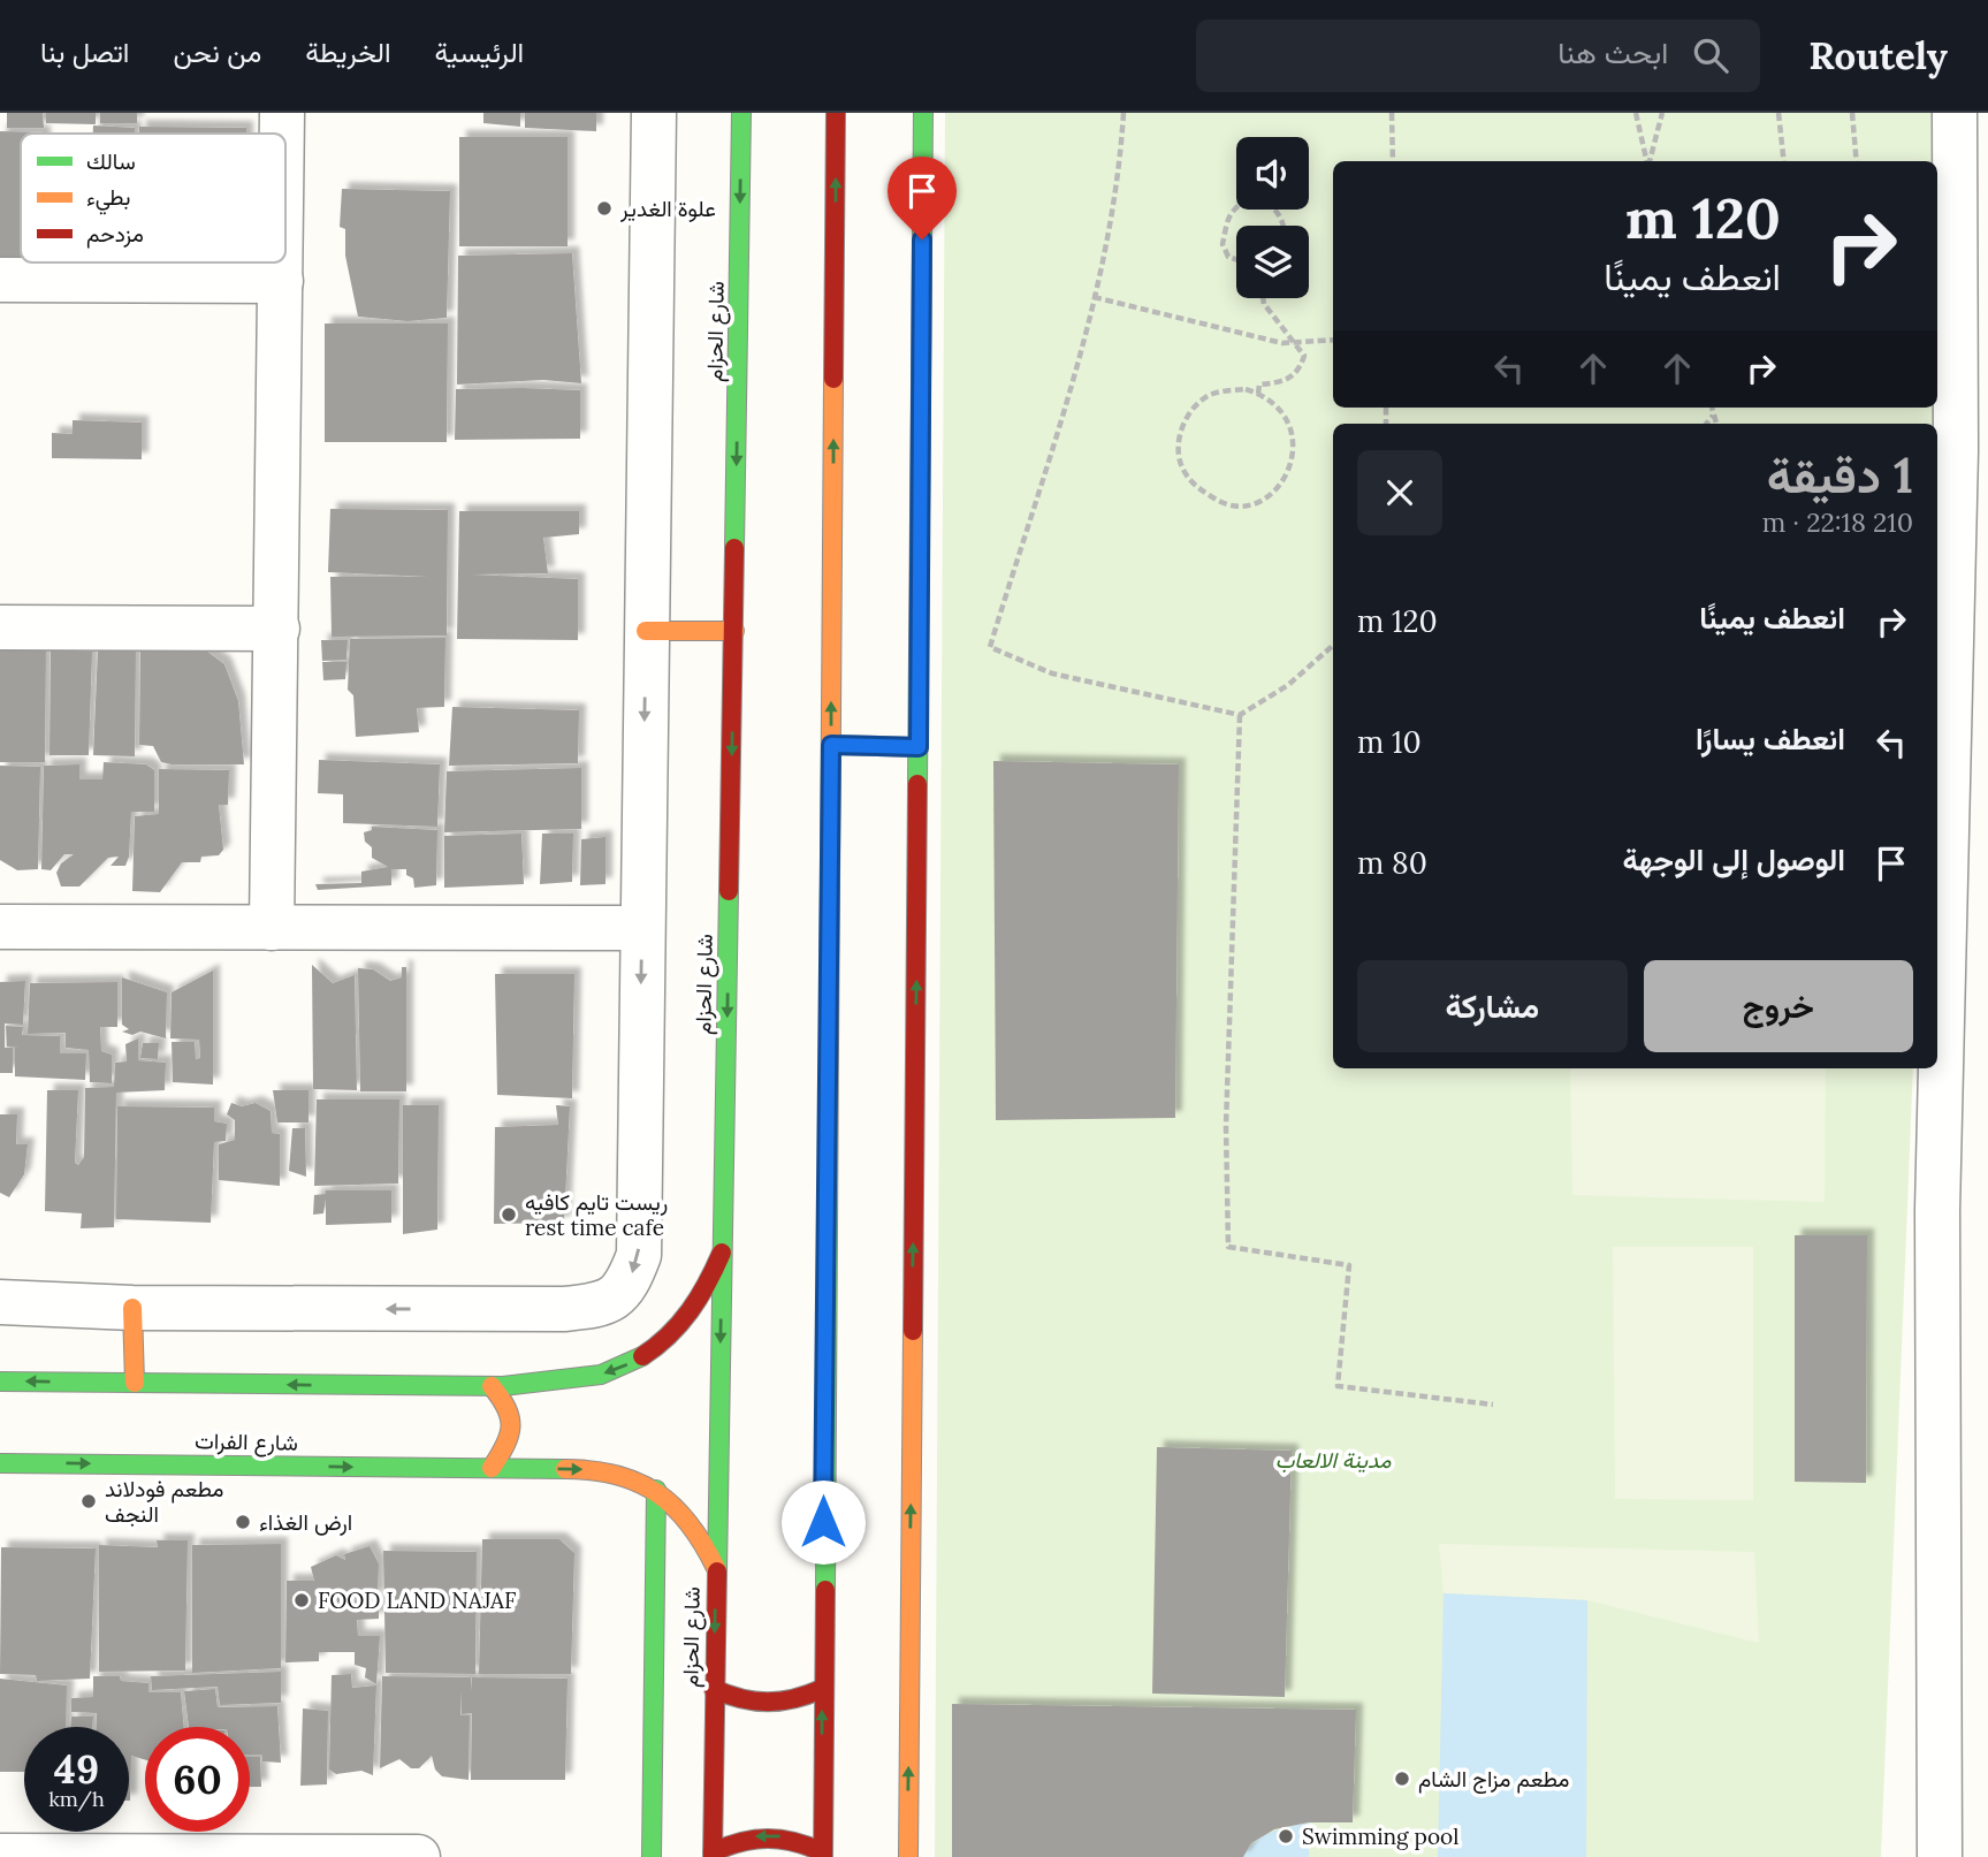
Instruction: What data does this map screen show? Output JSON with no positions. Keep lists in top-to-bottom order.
{
  "streets": {
    "main road": ["شارع الحزام", "شارع الفرات"]
  },
  "crossings": [
    ["شارع الحزام", "شارع الفرات"]
  ],
  "parks": ["مدينة الالعاب"],
  "places": [
    "علوة الغدير",
    "ريست تايم كافيه rest time cafe",
    "مطعم فودلاند النجف",
    "ارض الغذاء",
    "FOOD LAND NAJAF",
    "مطعم مزاج الشام",
    "Swimming pool"
  ],
  "legend": ["سالك", "بطيء", "مزدحم"],
  "page": {
    "header": "Routely",
    "search": "ابحث هنا",
    "nav": [
      "الرئيسية",
      "الخريطة",
      "من نحن",
      "اتصل بنا"
    ],
    "turn": ["120 m", "انعطف يمينًا"],
    "heading": ["1 دقيقة", "210 m · 22:18"],
    "list": [
      {
        "name": "انعطف يمينًا",
        "value": "120 m"
      },
      {
        "name": "انعطف يسارًا",
        "value": "10 m"
      },
      {
        "name": "الوصول إلى الوجهة",
        "value": "80 m"
      }
    ],
    "buttons": ["خروج", "مشاركة"],
    "speed": "49 km/h",
    "limit": "60"
  }
}
